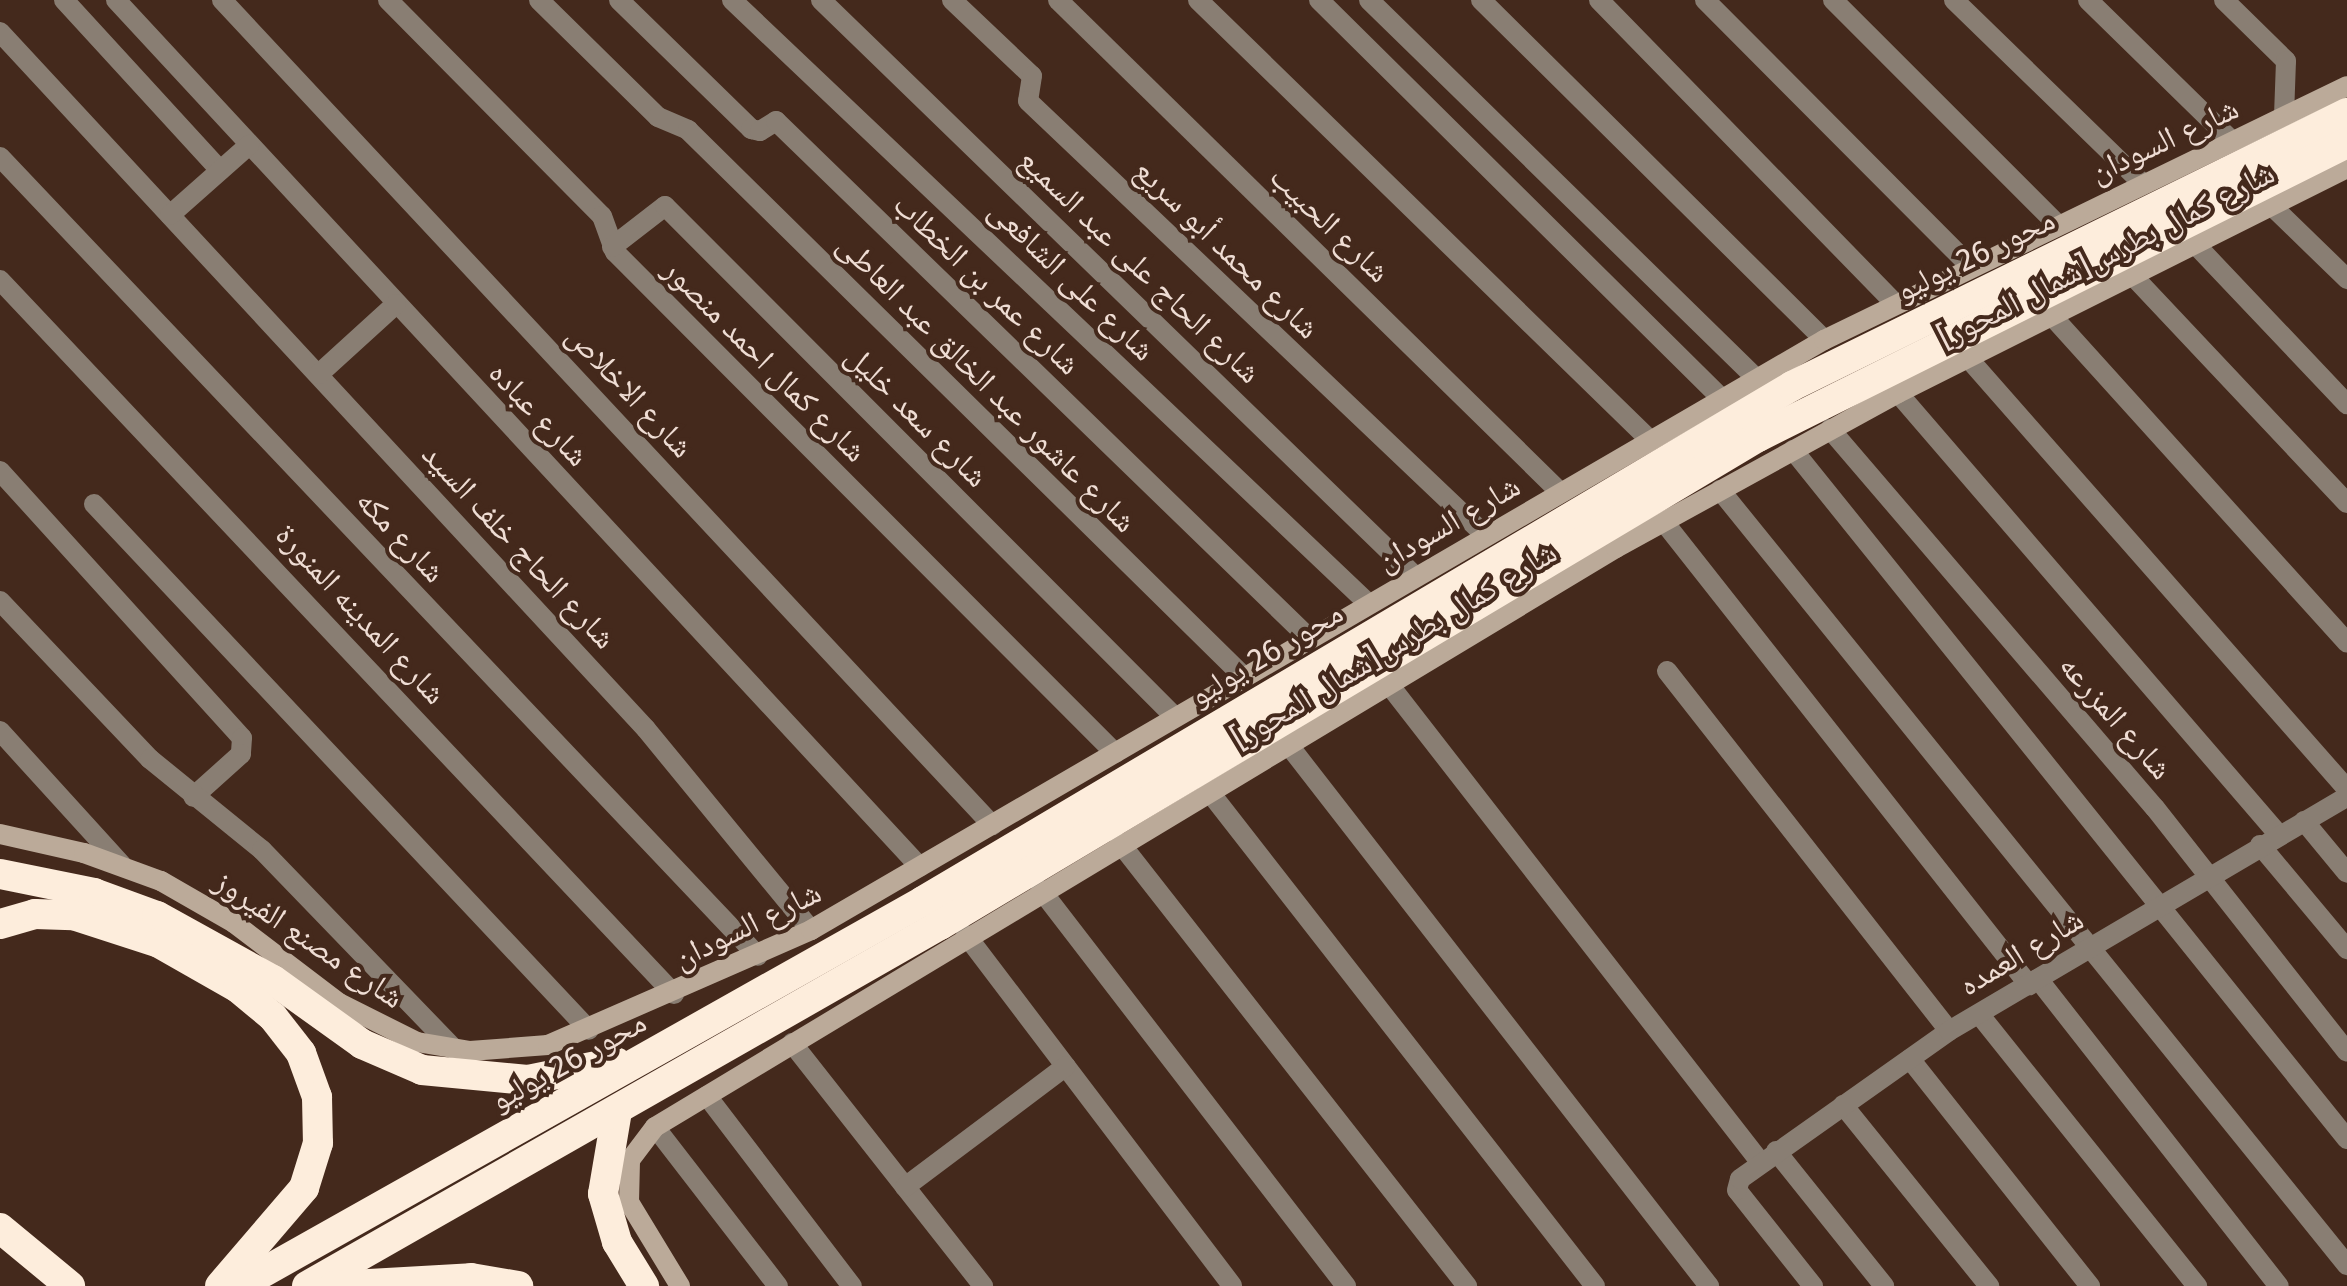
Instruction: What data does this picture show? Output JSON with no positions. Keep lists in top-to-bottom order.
{
  "streets": {
    "highway": ["محور 26 يوليو"],
    "street": [
      "شارع السودان",
      "شارع الحبيب",
      "شارع محمد أبو سريع",
      "شارع كمال بطرس[شمال المحور]",
      "شارع الحاج على عبد السميع",
      "شارع على الشافعى",
      "شارع عمر بن الخطاب",
      "شارع كمال احمد منصور",
      "شارع عاشور عبد الخالق عبد العاطى",
      "شارع الاخلاص",
      "شارع عباده",
      "شارع سعد خليل",
      "شارع مكه",
      "شارع الحاج خلف السيد",
      "شارع المدينه المنورة",
      "شارع المزرعه",
      "شارع مصنع الفيروز",
      "شارع العمده"
    ]
  },
  "crossings": [
    ["شارع السودان", "شارع الحبيب"],
    ["شارع السودان", "شارع محمد أبو سريع"],
    ["شارع السودان", "شارع الحاج على عبد السميع"],
    ["شارع السودان", "شارع على الشافعى"],
    ["شارع السودان", "شارع عمر بن الخطاب"],
    ["شارع السودان", "شارع كمال احمد منصور"],
    ["شارع السودان", "شارع عاشور عبد الخالق عبد العاطى"],
    ["شارع السودان", "شارع الاخلاص"],
    ["شارع السودان", "شارع عباده"],
    ["شارع السودان", "شارع سعد خليل"],
    ["شارع السودان", "شارع مكه"],
    ["شارع السودان", "شارع الحاج خلف السيد"],
    ["شارع السودان", "شارع المدينه المنورة"],
    ["شارع السودان", "شارع مصنع الفيروز"],
    ["شارع كمال بطرس[شمال المحور]", "شارع المزرعه"],
    ["شارع كمال احمد منصور", "شارع سعد خليل"],
    ["شارع المزرعه", "شارع العمده"]
  ]
}
